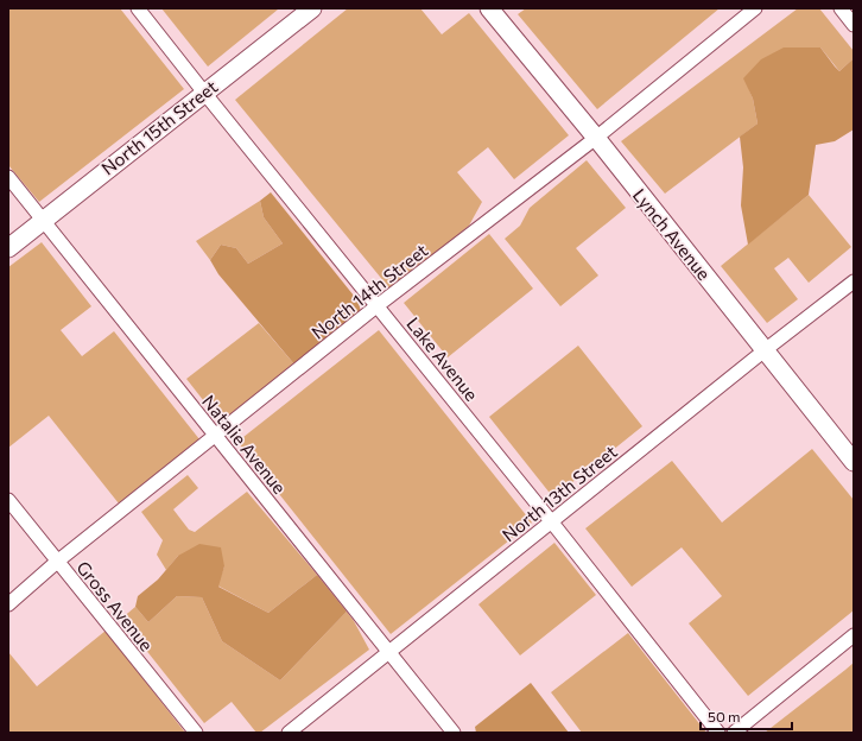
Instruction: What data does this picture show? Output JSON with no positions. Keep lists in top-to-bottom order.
{
  "streets": {
    "street": [
      "North 15th Street",
      "Lynch Avenue",
      "North 14th Street",
      "Lake Avenue",
      "Natalie Avenue",
      "North 13th Street",
      "Gross Avenue"
    ]
  },
  "crossings": [
    ["North 15th Street", "Lake Avenue"],
    ["North 15th Street", "Natalie Avenue"],
    ["Lynch Avenue", "North 14th Street"],
    ["Lynch Avenue", "North 13th Street"],
    ["North 14th Street", "Lake Avenue"],
    ["North 14th Street", "Natalie Avenue"],
    ["North 14th Street", "Gross Avenue"],
    ["Lake Avenue", "North 13th Street"],
    ["Natalie Avenue", "North 13th Street"]
  ],
  "scale_bar": "50 m"
}
